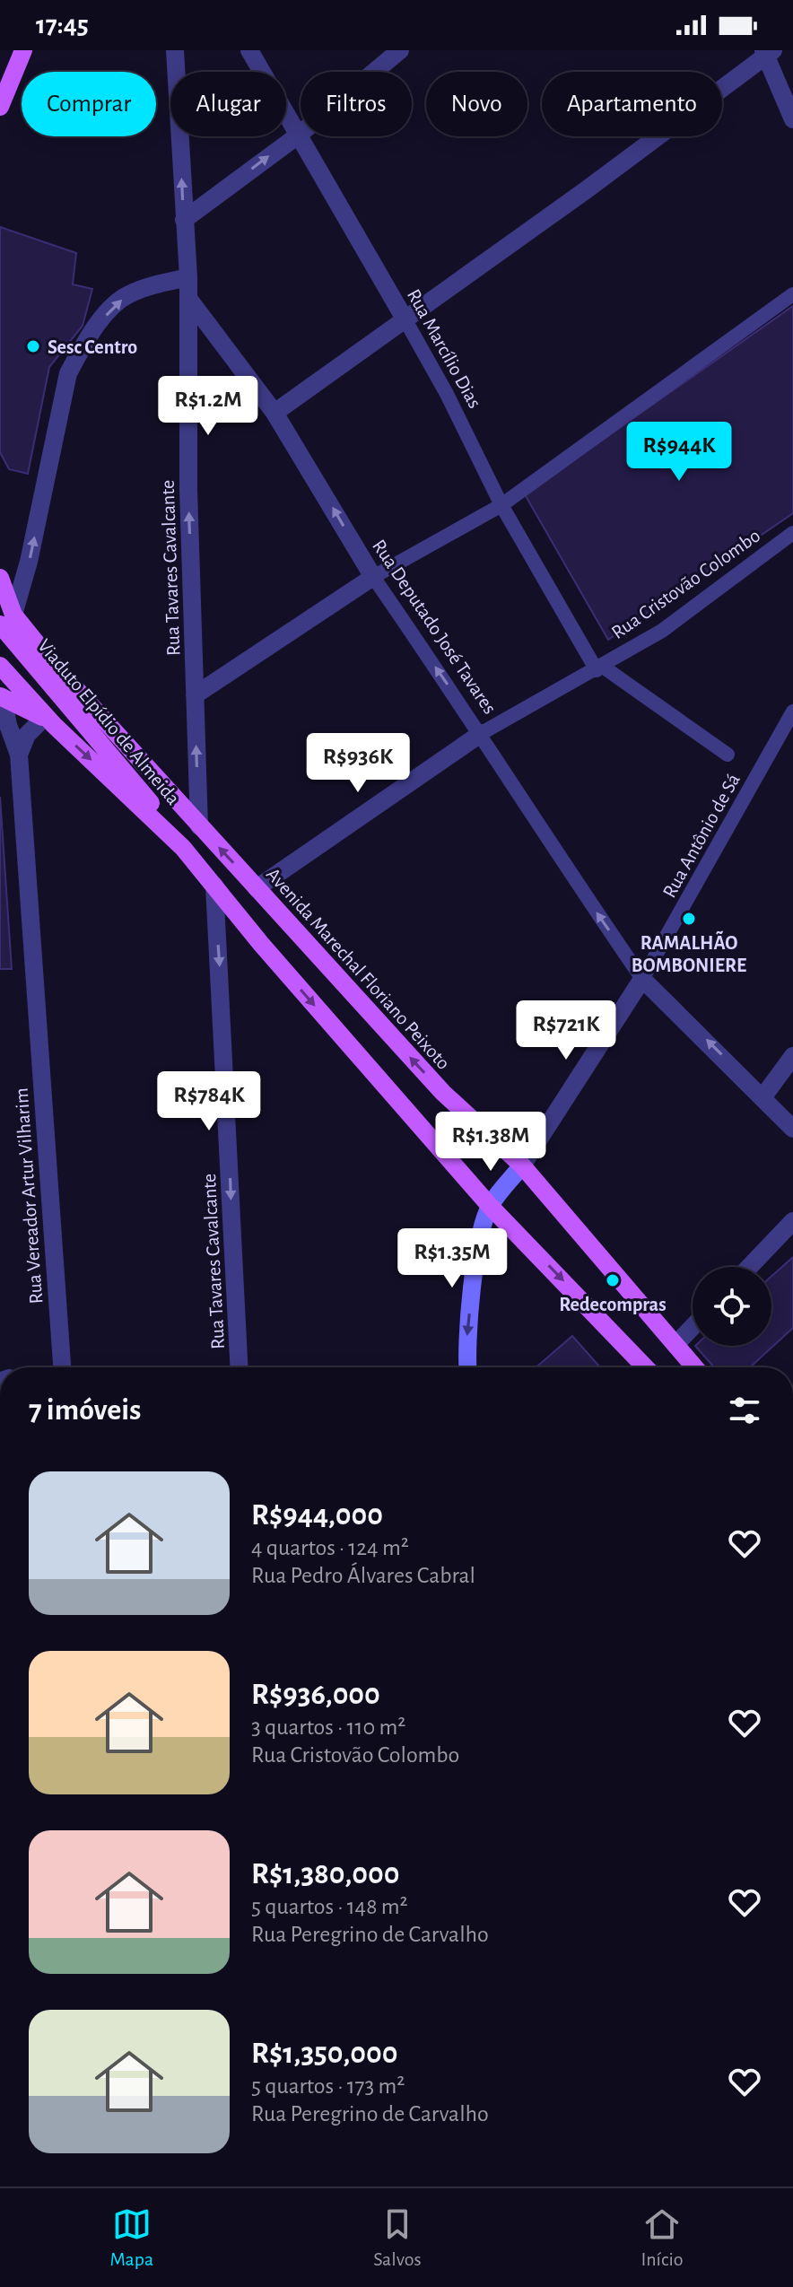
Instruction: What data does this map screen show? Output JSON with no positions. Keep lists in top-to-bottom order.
{
  "streets": {
    "main road": ["Viaduto Elpídio de Almeida", "Avenida Marechal Floriano Peixoto"],
    "street": [
      "Rua Marcílio Dias",
      "Rua Tavares Cavalcante",
      "Rua Cristovão Colombo",
      "Rua Deputado José Tavares",
      "Rua Antônio de Sá",
      "Rua Vereador Artur Vilharim"
    ]
  },
  "crossings": [
    ["Rua Marcílio Dias", "Rua Cristovão Colombo"],
    ["Rua Tavares Cavalcante", "Rua Deputado José Tavares"],
    ["Rua Tavares Cavalcante", "Avenida Marechal Floriano Peixoto"],
    ["Rua Cristovão Colombo", "Rua Deputado José Tavares"],
    ["Rua Cristovão Colombo", "Avenida Marechal Floriano Peixoto"],
    ["Rua Deputado José Tavares", "Rua Antônio de Sá"],
    ["Viaduto Elpídio de Almeida", "Avenida Marechal Floriano Peixoto"]
  ],
  "one_way": ["Rua Deputado José Tavares"],
  "places": ["Sesc Centro", "RAMALHÃO BOMBONIERE", "Redecompras"],
  "page": {
    "status": "17:45",
    "chip": [
      "Comprar",
      "Alugar",
      "Filtros",
      "Novo",
      "Apartamento"
    ],
    "price": [
      "R$1.2M",
      "R$944K",
      "R$936K",
      "R$721K",
      "R$784K",
      "R$1.38M",
      "R$1.35M"
    ],
    "heading": "7 imóveis",
    "list": [
      {
        "name": "R$944,000",
        "note": "4 quartos · 124 m² · Rua Pedro Álvares Cabral"
      },
      {
        "name": "R$936,000",
        "note": "3 quartos · 110 m² · Rua Cristovão Colombo"
      },
      {
        "name": "R$1,380,000",
        "note": "5 quartos · 148 m² · Rua Peregrino de Carvalho"
      },
      {
        "name": "R$1,350,000",
        "note": "5 quartos · 173 m² · Rua Peregrino de Carvalho"
      }
    ],
    "tabs": ["Mapa", "Salvos", "Início"]
  }
}
